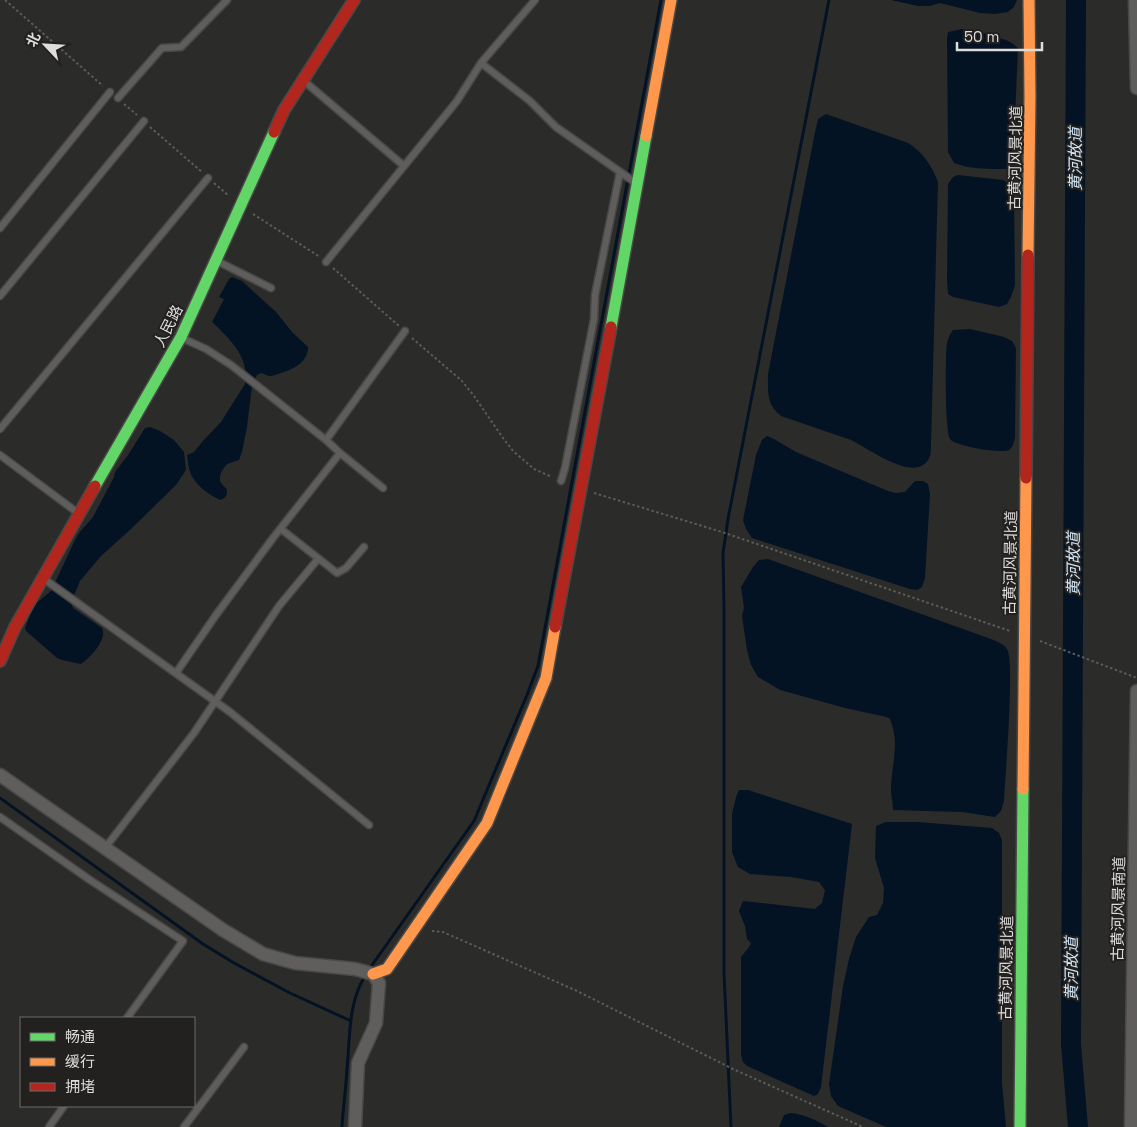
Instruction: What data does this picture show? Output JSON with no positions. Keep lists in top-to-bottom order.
{
  "streets": {
    "street": ["古黄河风景北道", "人民路", "古黄河风景南道"]
  },
  "water": ["黄河故道"],
  "legend": ["畅通", "缓行", "拥堵"],
  "scale_bar": "50 m",
  "north": "top left"
}
